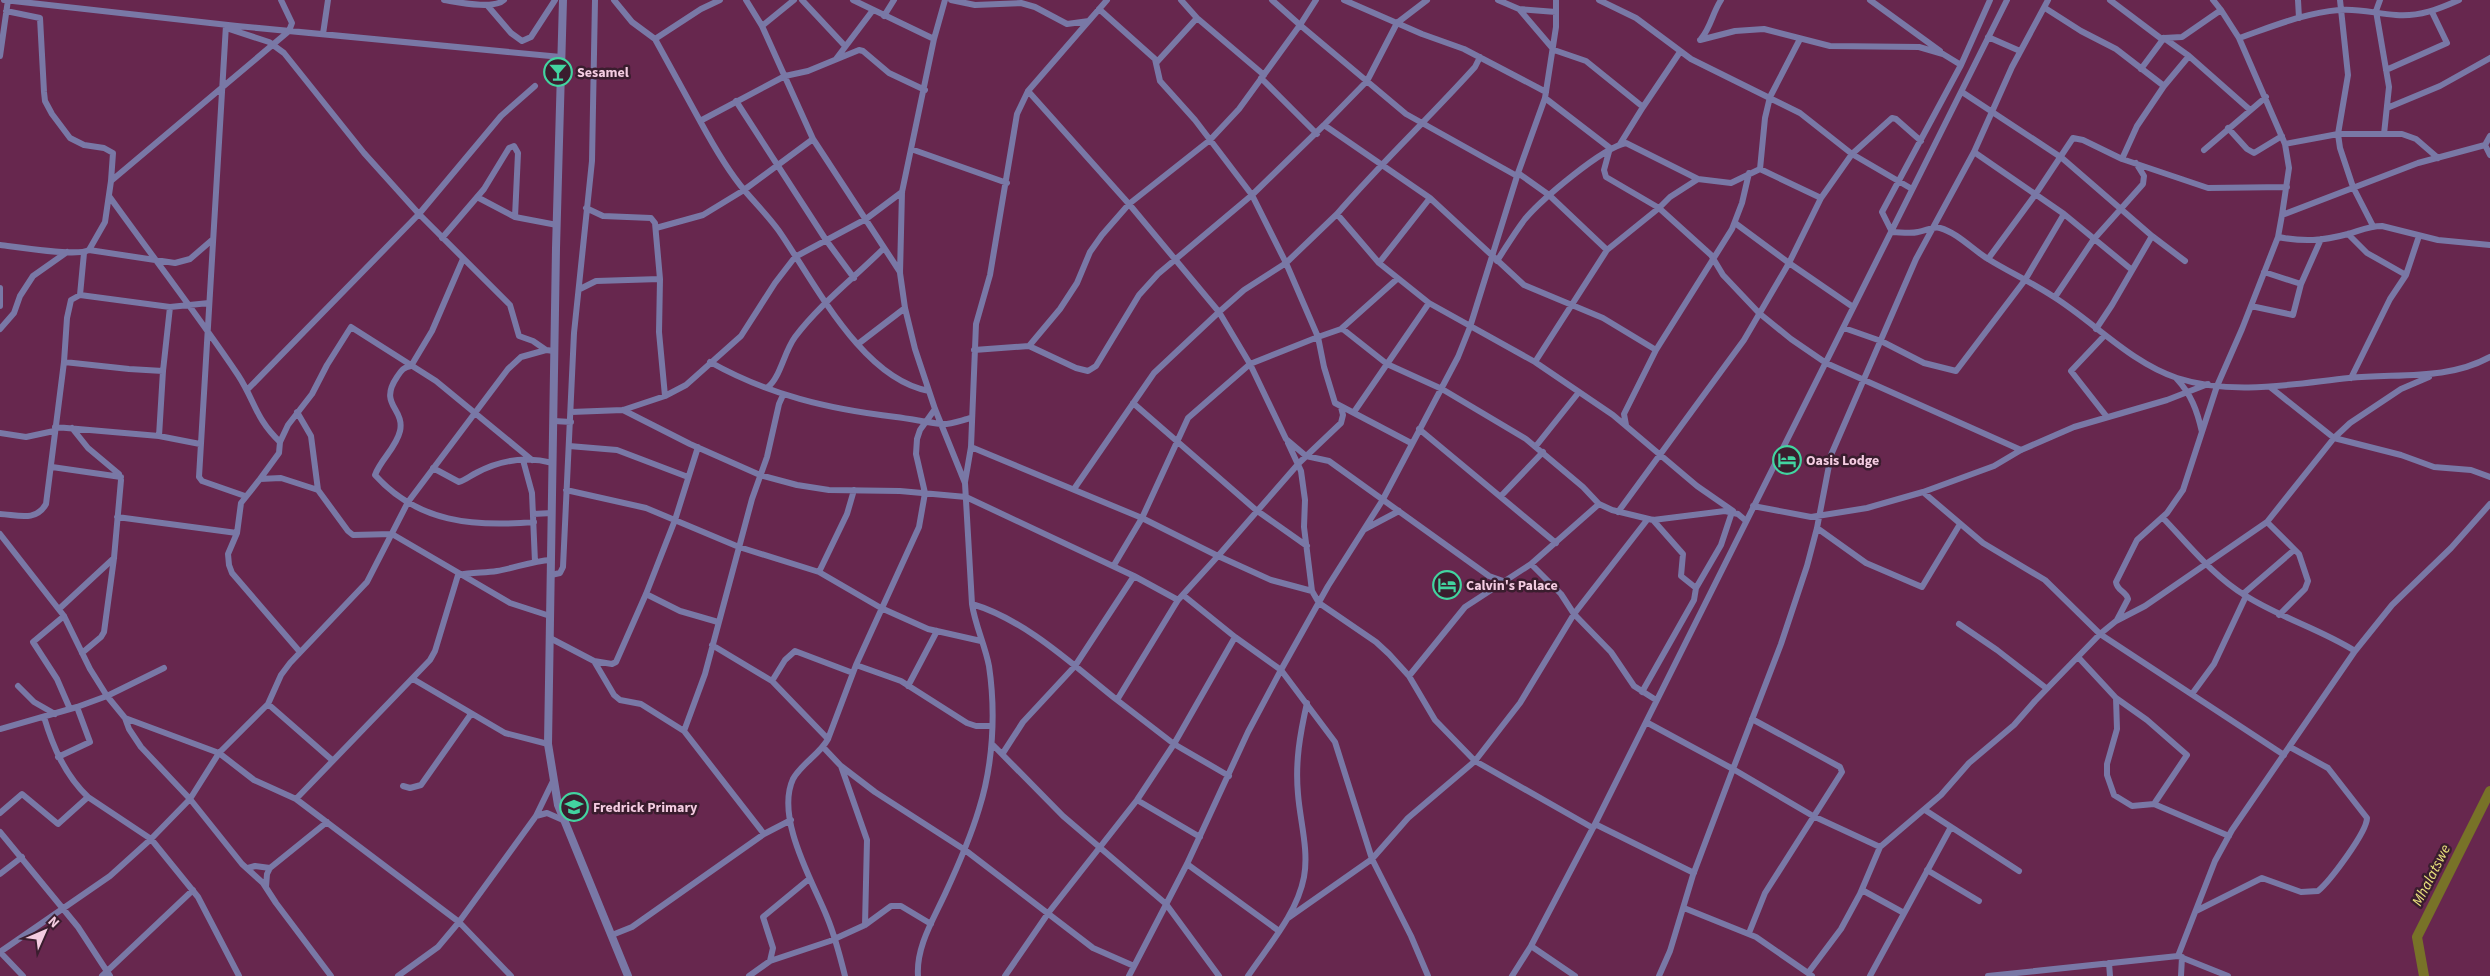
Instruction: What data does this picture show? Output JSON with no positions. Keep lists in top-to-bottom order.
{
  "water": ["Mhalatswe"],
  "places": {
    "bar": ["Sesamel"],
    "hotel": ["Oasis Lodge", "Calvin's Palace"],
    "school or university": ["Fredrick Primary"]
  },
  "north": "top right"
}
